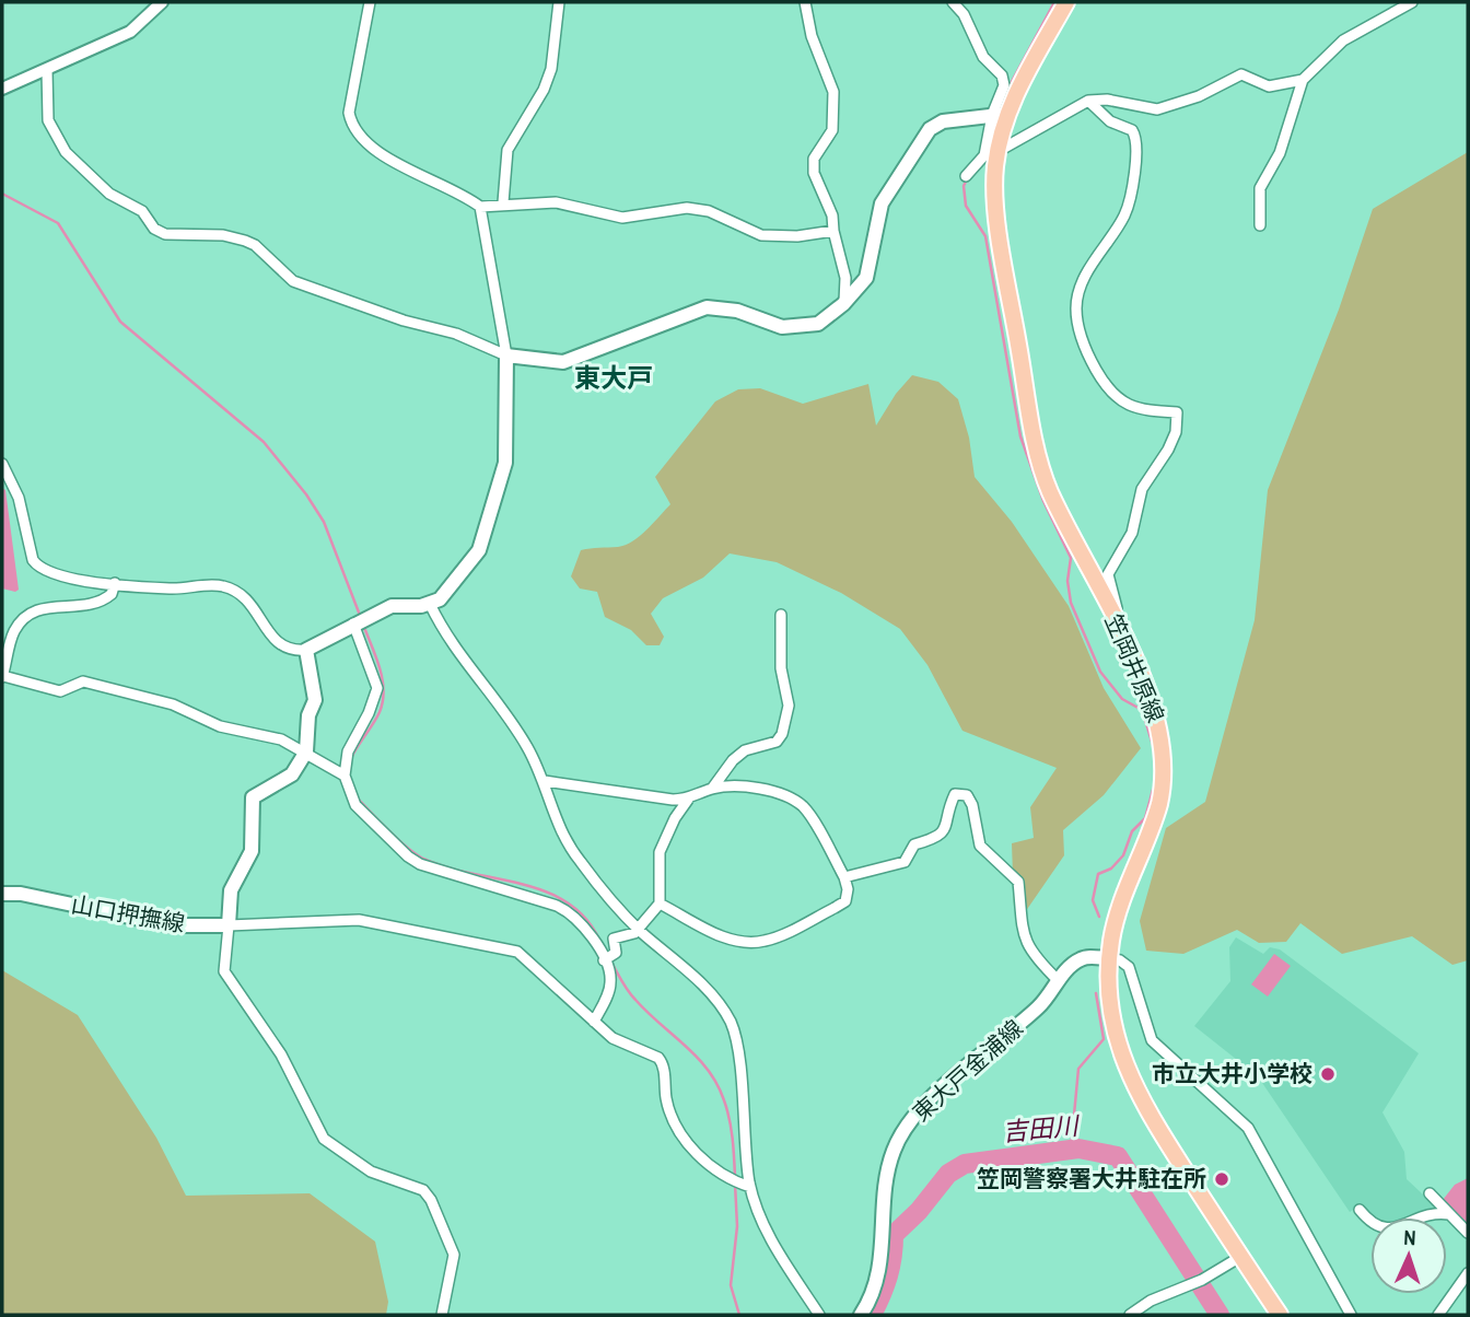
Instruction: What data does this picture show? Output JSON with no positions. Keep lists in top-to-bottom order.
{
  "streets": {
    "main road": ["笠岡井原線", "山口押撫線", "東大戸金浦線"]
  },
  "crossings": [
    ["笠岡井原線", "東大戸金浦線"]
  ],
  "districts": ["東大戸"],
  "water": ["吉田川"],
  "places": ["市立大井小学校", "笠岡警察署大井駐在所"],
  "north": "top"
}
